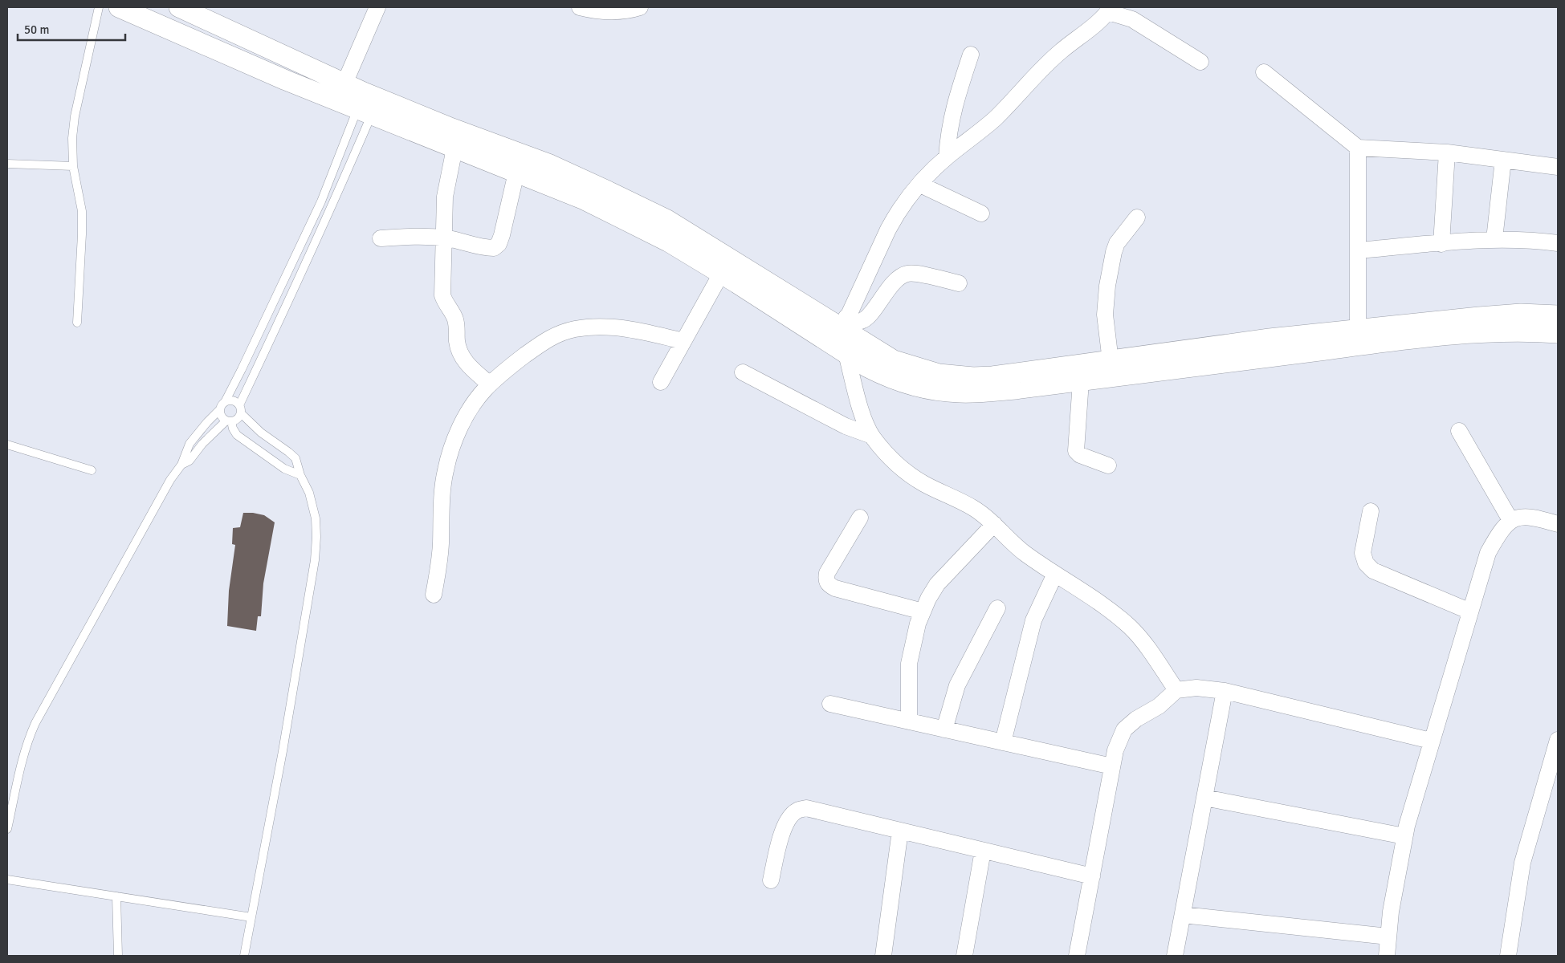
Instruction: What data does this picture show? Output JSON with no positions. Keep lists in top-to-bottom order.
{
  "scale_bar": "50 m"
}
